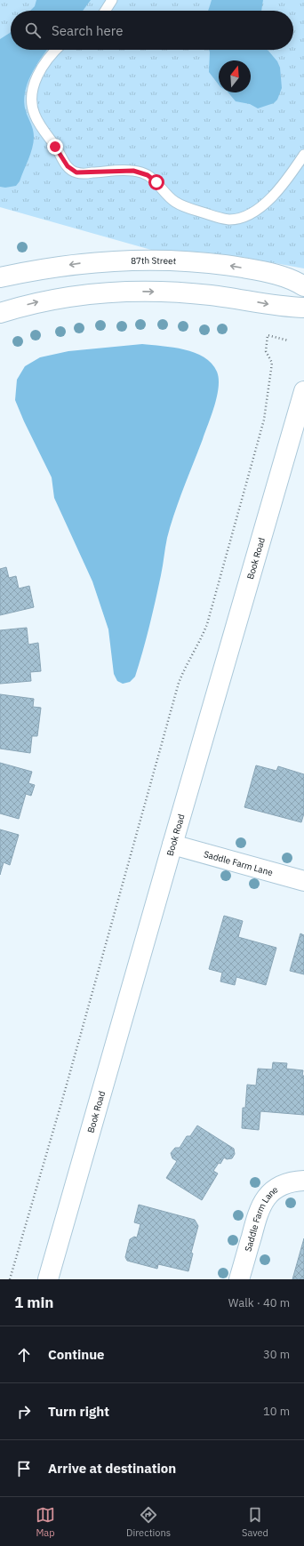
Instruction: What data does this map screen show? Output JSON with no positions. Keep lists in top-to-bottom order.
{
  "streets": {
    "street": ["87th Street", "Book Road", "Saddle Farm Lane"]
  },
  "crossings": [
    ["Book Road", "Saddle Farm Lane"]
  ],
  "north": "top",
  "page": {
    "search": "Search here",
    "heading": ["1 min", "Walk · 40 m"],
    "list": [
      ["Continue", "30 m"],
      ["Turn right", "10 m"],
      "Arrive at destination"
    ],
    "nav": ["Map", "Directions", "Saved"]
  }
}
